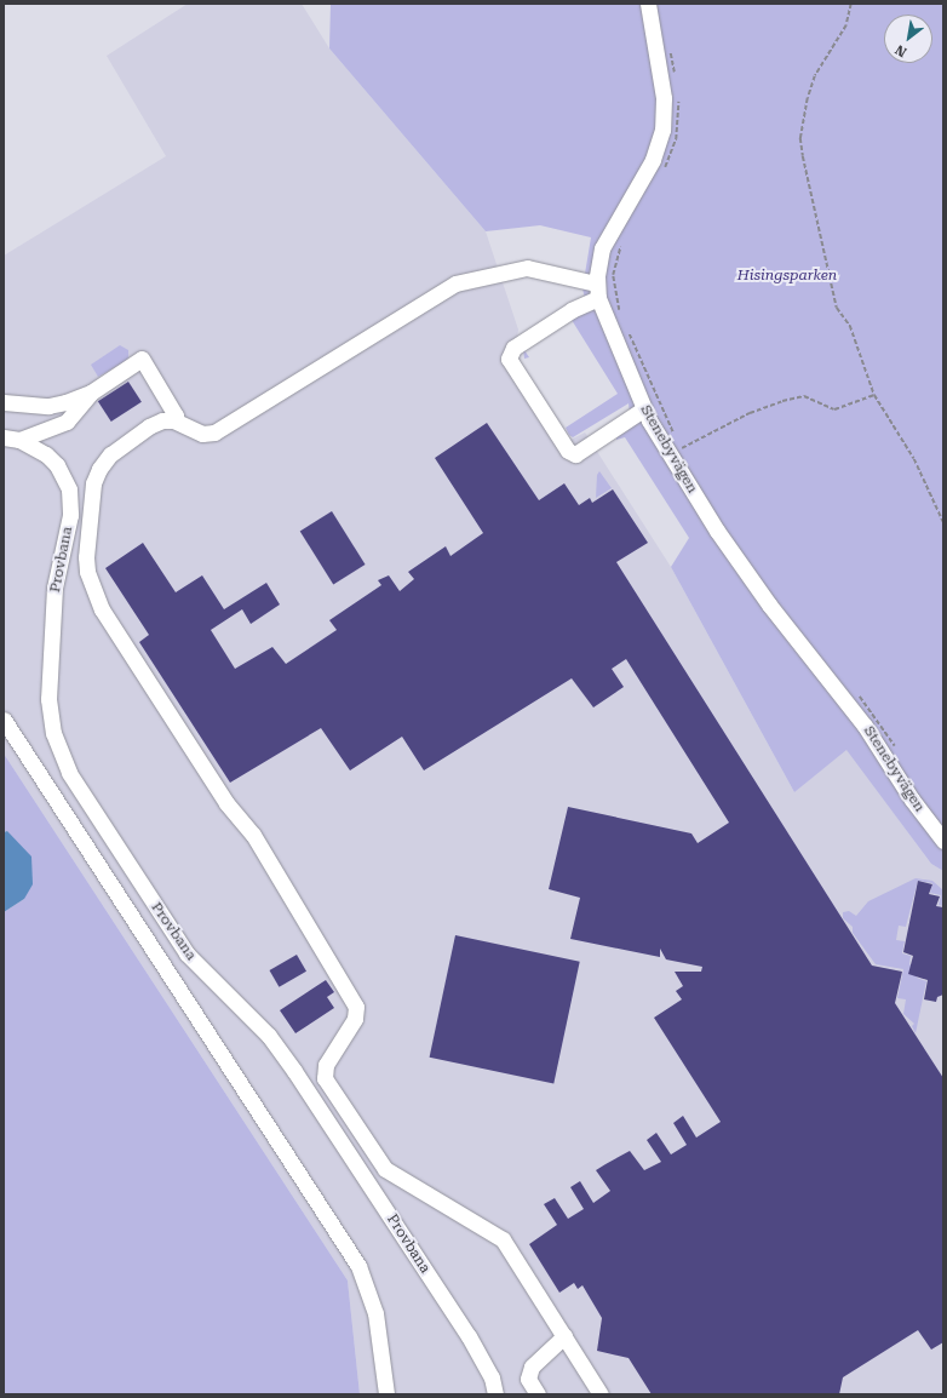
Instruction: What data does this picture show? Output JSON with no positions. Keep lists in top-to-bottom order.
{
  "streets": {
    "street": ["Stenebyvägen", "Provbana"]
  },
  "parks": ["Hisingsparken"],
  "north": "bottom left"
}
